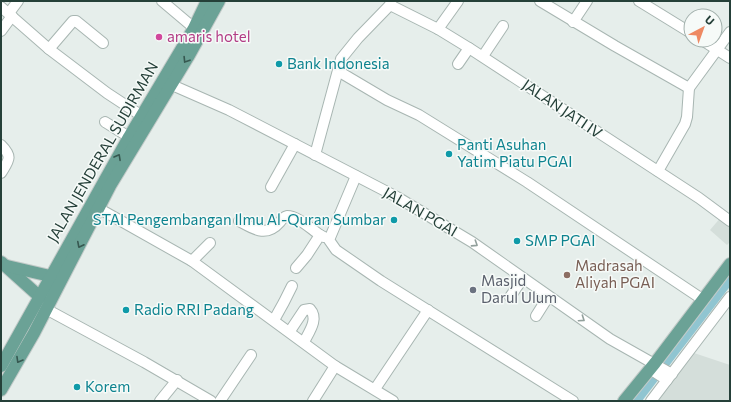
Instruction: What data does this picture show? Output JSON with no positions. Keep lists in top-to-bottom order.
{
  "streets": {
    "main road": ["JALAN JENDERAL SUDIRMAN"],
    "street": ["JALAN JATI IV", "JALAN PGAI"]
  },
  "places": [
    "amaris hotel",
    "Bank Indonesia",
    "Panti Asuhan Yatim Piatu PGAI",
    "STAI Pengembangan Ilmu Al-Quran Sumbar",
    "SMP PGAI",
    "Madrasah Aliyah PGAI",
    "Masjid Darul Ulum",
    "Radio RRI Padang",
    "Korem"
  ],
  "north": "top right"
}
